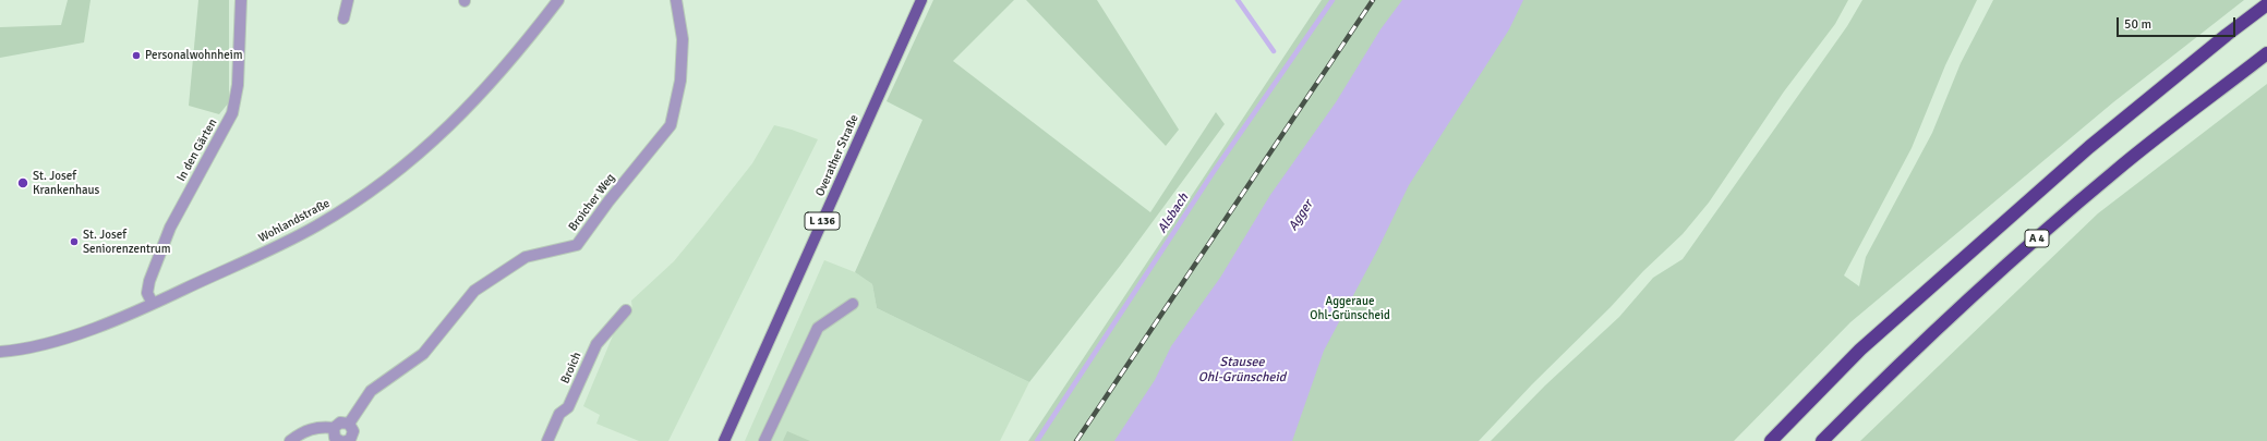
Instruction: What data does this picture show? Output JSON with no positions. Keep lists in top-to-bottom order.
{
  "streets": {
    "highway": ["A 4"],
    "main road": ["Overather Straße", "L 136"],
    "street": [
      "In den Gärten",
      "Broicher Weg",
      "Wohlandstraße",
      "Broich"
    ]
  },
  "crossings": [
    ["In den Gärten", "Wohlandstraße"]
  ],
  "water": ["Alsbach", "Agger", "Stausee Ohl-Grünscheid"],
  "parks": ["Aggeraue Ohl-Grünscheid"],
  "places": ["Personalwohnheim", "St. Josef Krankenhaus", "St. Josef Seniorenzentrum"],
  "scale_bar": "50 m"
}
